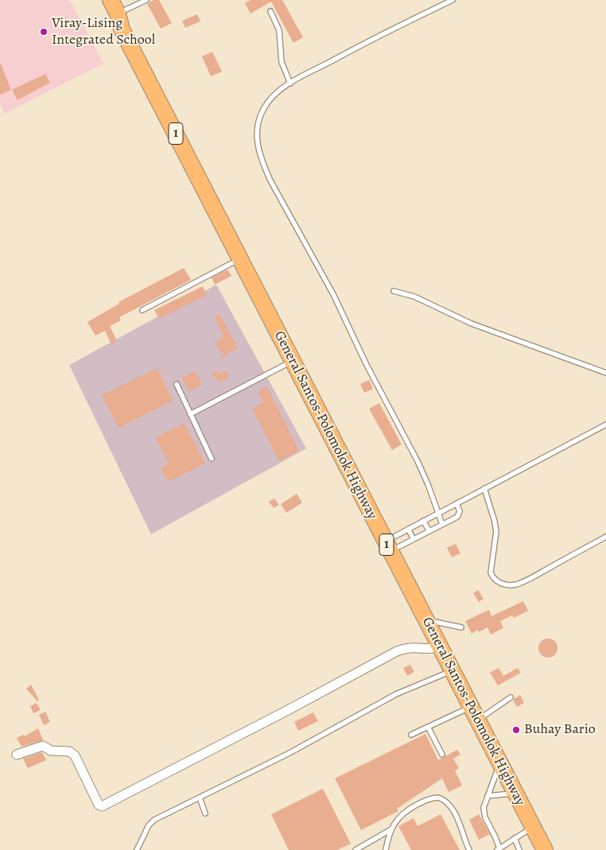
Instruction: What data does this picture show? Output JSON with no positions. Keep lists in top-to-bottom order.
{
  "streets": {
    "highway": ["1", "General Santos-Polomolok Highway"]
  },
  "crossings": [
    ["1", "General Santos-Polomolok Highway"]
  ],
  "places": ["Viray-Lising Integrated School", "Buhay Bario"]
}
